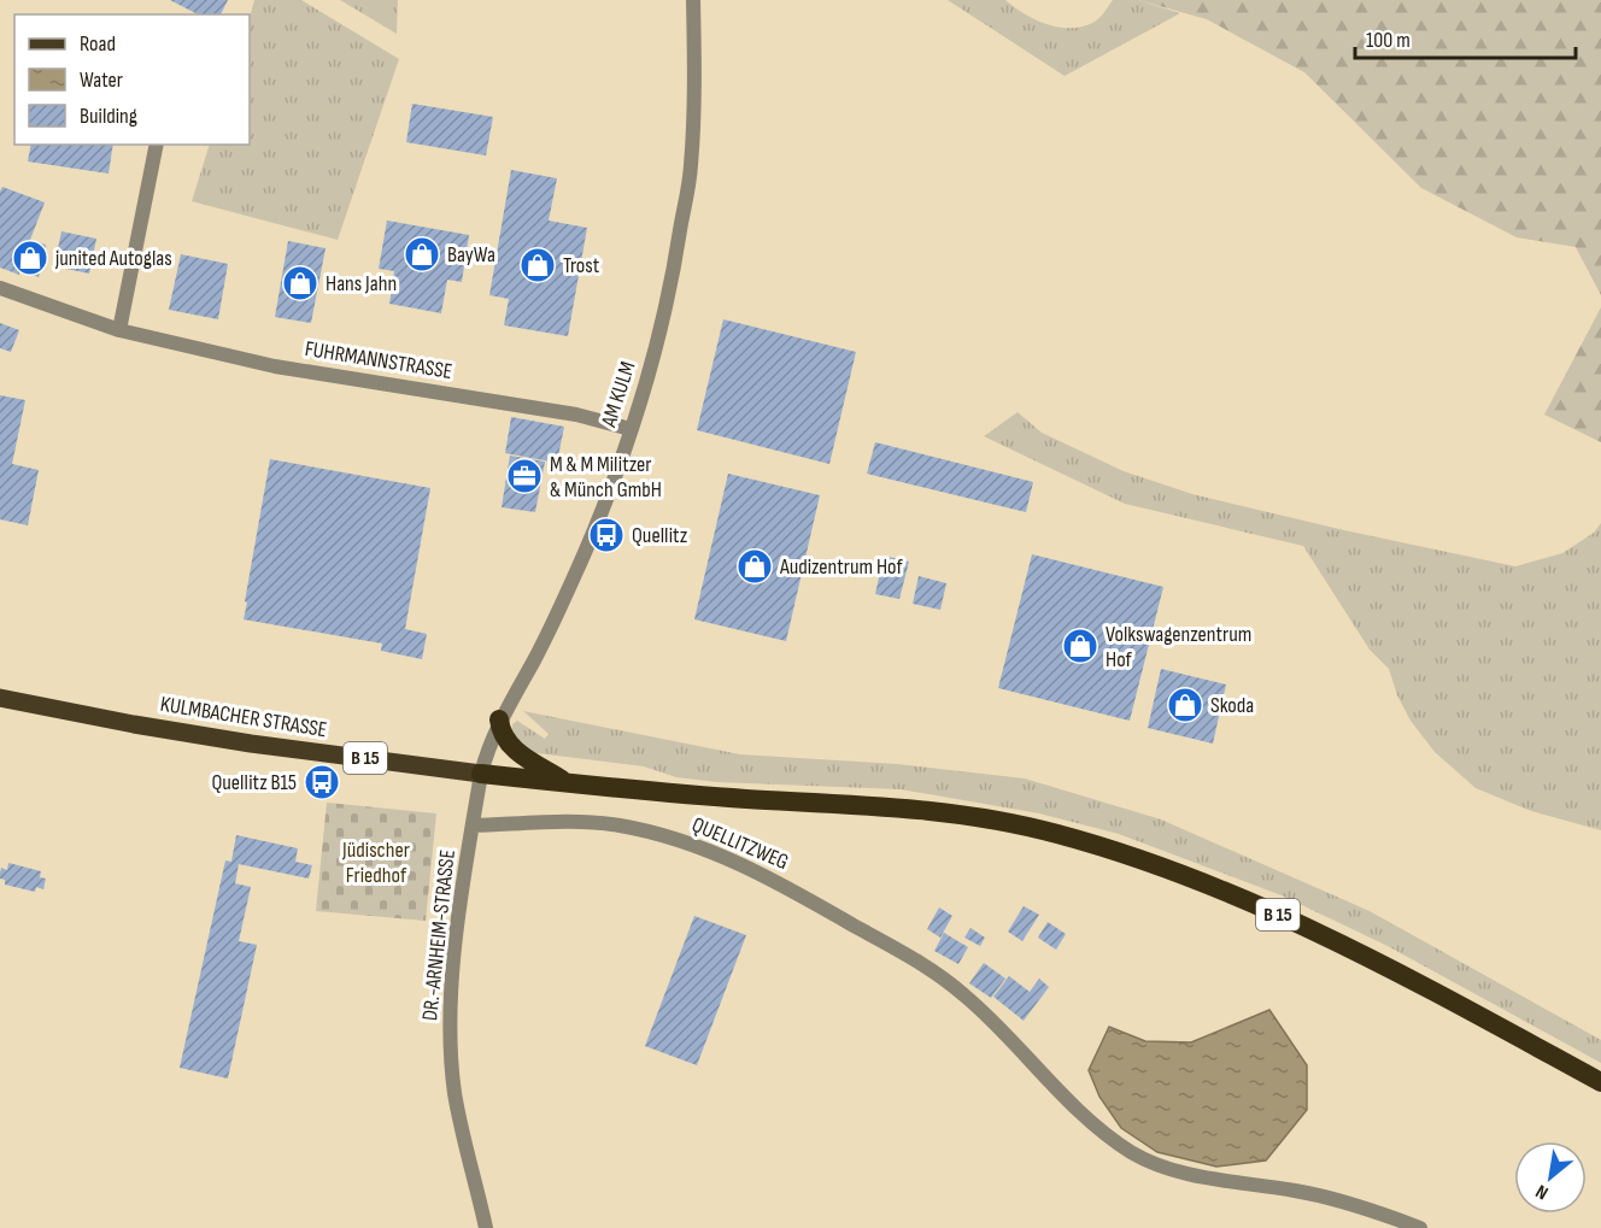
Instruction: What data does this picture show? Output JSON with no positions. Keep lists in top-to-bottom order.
{
  "streets": {
    "highway": ["B 15"],
    "main road": ["KULMBACHER STRASSE"],
    "street": [
      "FUHRMANNSTRASSE",
      "AM KULM",
      "QUELLITZWEG",
      "DR.-ARNHEIM-STRASSE"
    ]
  },
  "crossings": [
    ["FUHRMANNSTRASSE", "AM KULM"],
    ["AM KULM", "KULMBACHER STRASSE"],
    ["AM KULM", "B 15"],
    ["AM KULM", "DR.-ARNHEIM-STRASSE"],
    ["KULMBACHER STRASSE", "B 15"],
    ["KULMBACHER STRASSE", "DR.-ARNHEIM-STRASSE"],
    ["B 15", "DR.-ARNHEIM-STRASSE"],
    ["QUELLITZWEG", "DR.-ARNHEIM-STRASSE"]
  ],
  "parks": ["Jüdischer Friedhof"],
  "places": {
    "shop": [
      "BayWa",
      "junited Autoglas",
      "Trost",
      "Hans Jahn",
      "Audizentrum Hof",
      "Volkswagenzentrum Hof",
      "Skoda"
    ],
    "office": ["M & M Militzer & Münch GmbH"],
    "bus stop": ["Quellitz", "Quellitz B15"]
  },
  "legend": ["Road", "Water", "Building"],
  "scale_bar": "100 m",
  "north": "bottom left"
}
